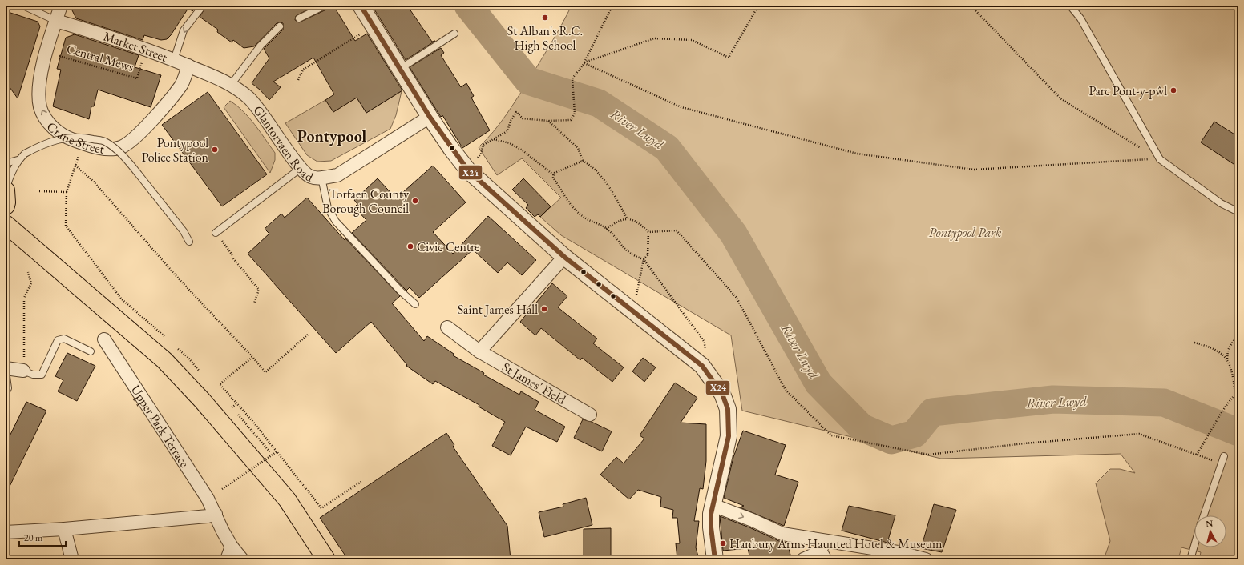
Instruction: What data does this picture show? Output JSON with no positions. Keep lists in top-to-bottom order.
{
  "streets": {
    "street": [
      "Market Street",
      "Crane Street",
      "Glantorvaen Road",
      "St James' Field",
      "Upper Park Terrace"
    ],
    "path": ["Central Mews"]
  },
  "crossings": [
    ["Market Street", "Central Mews"],
    ["Market Street", "Crane Street"],
    ["Market Street", "Glantorvaen Road"],
    ["Central Mews", "Crane Street"],
    ["Crane Street", "Glantorvaen Road"]
  ],
  "districts": ["Pontypool"],
  "water": ["River Lwyd"],
  "parks": ["Pontypool Park"],
  "places": [
    "St Alban's R.C. High School",
    "Parc Pont-y-pŵl",
    "Pontypool Police Station",
    "Torfaen County Borough Council",
    "Civic Centre",
    "Saint James Hall",
    "Hanbury Arms Haunted Hotel & Museum"
  ],
  "lines": ["transit line X24"],
  "scale_bar": "20 m",
  "north": "top"
}
